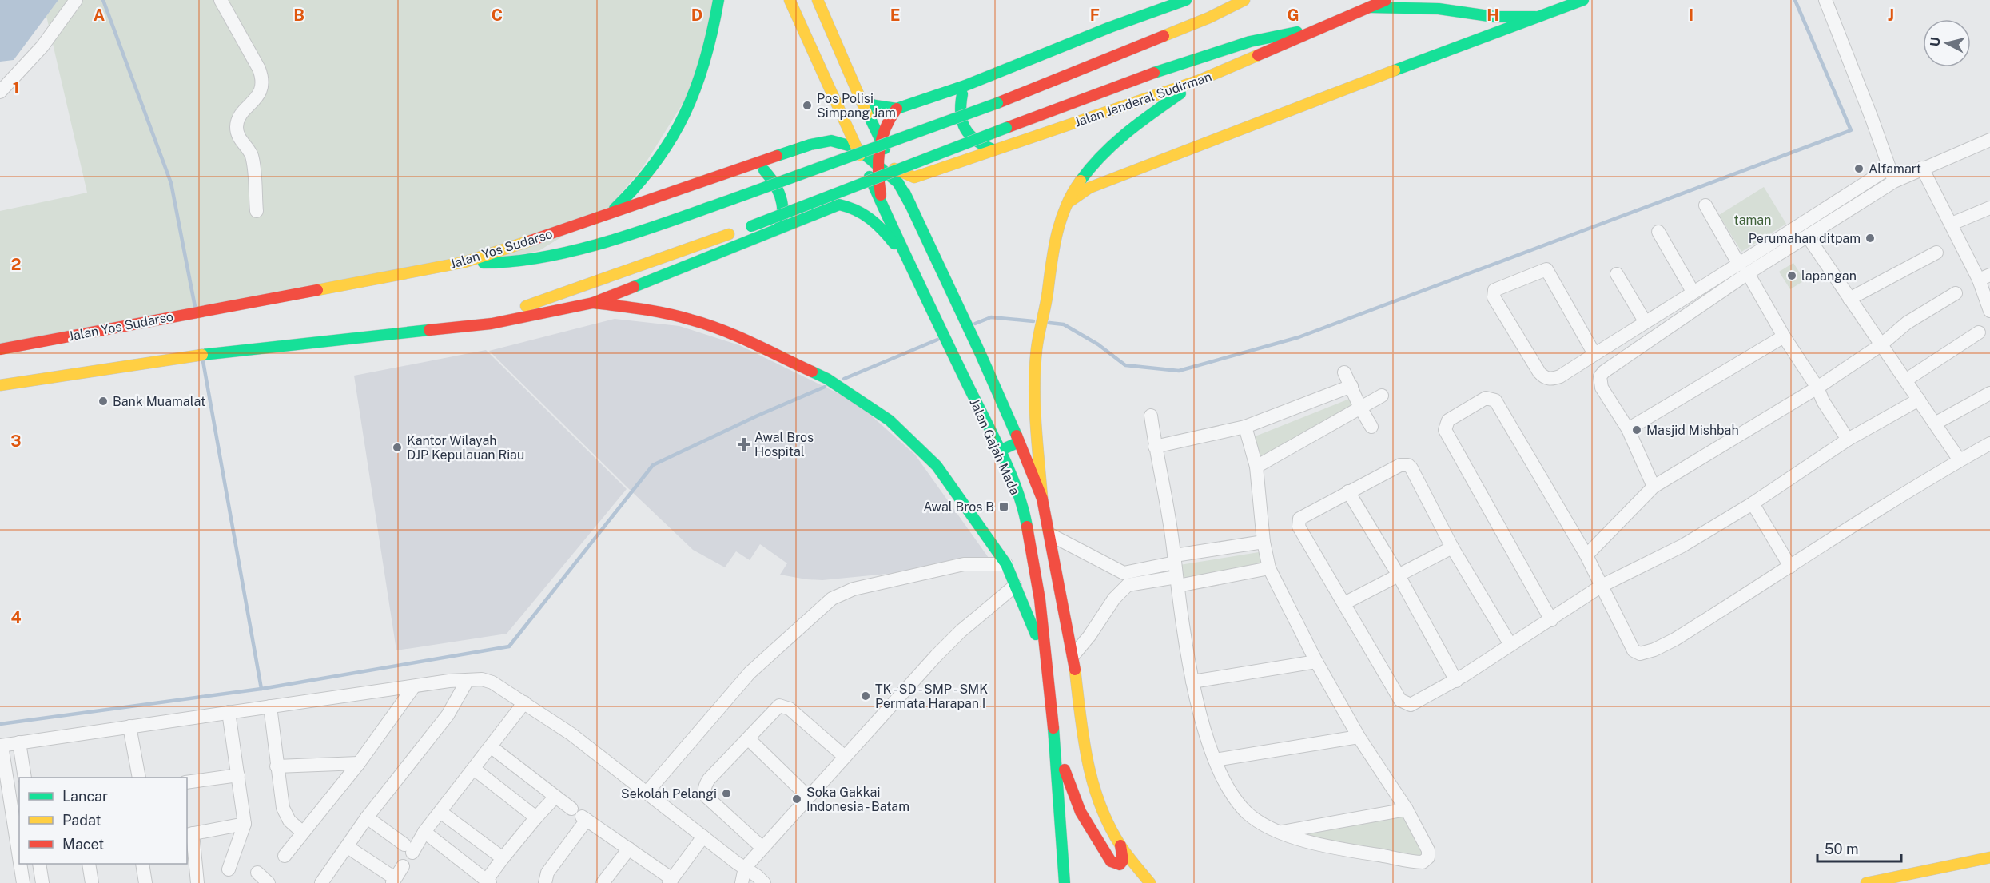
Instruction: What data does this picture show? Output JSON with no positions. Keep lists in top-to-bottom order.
{
  "streets": {
    "main road": ["Jalan Jenderal Sudirman", "Jalan Yos Sudarso", "Jalan Gajah Mada"]
  },
  "crossings": [
    ["Jalan Jenderal Sudirman", "Jalan Yos Sudarso"],
    ["Jalan Yos Sudarso", "Jalan Gajah Mada"]
  ],
  "parks": ["taman"],
  "places": {
    "other": [
      "Pos Polisi Simpang Jam",
      "Alfamart",
      "Perumahan ditpam",
      "lapangan",
      "Bank Muamalat",
      "Masjid Mishbah",
      "Kantor Wilayah DJP Kepulauan Riau",
      "TK - SD - SMP - SMK Permata Harapan I",
      "Sekolah Pelangi",
      "Soka Gakkai Indonesia - Batam"
    ],
    "health": ["Awal Bros Hospital"],
    "transit": ["Awal Bros B"]
  },
  "legend": ["Lancar", "Padat", "Macet"],
  "scale_bar": "50 m",
  "north": "left",
  "grid": {
    "columns": [
      "A",
      "B",
      "C",
      "D",
      "E",
      "F",
      "G",
      "H",
      "I",
      "J"
    ],
    "rows": [
      "1",
      "2",
      "3",
      "4"
    ]
  }
}
